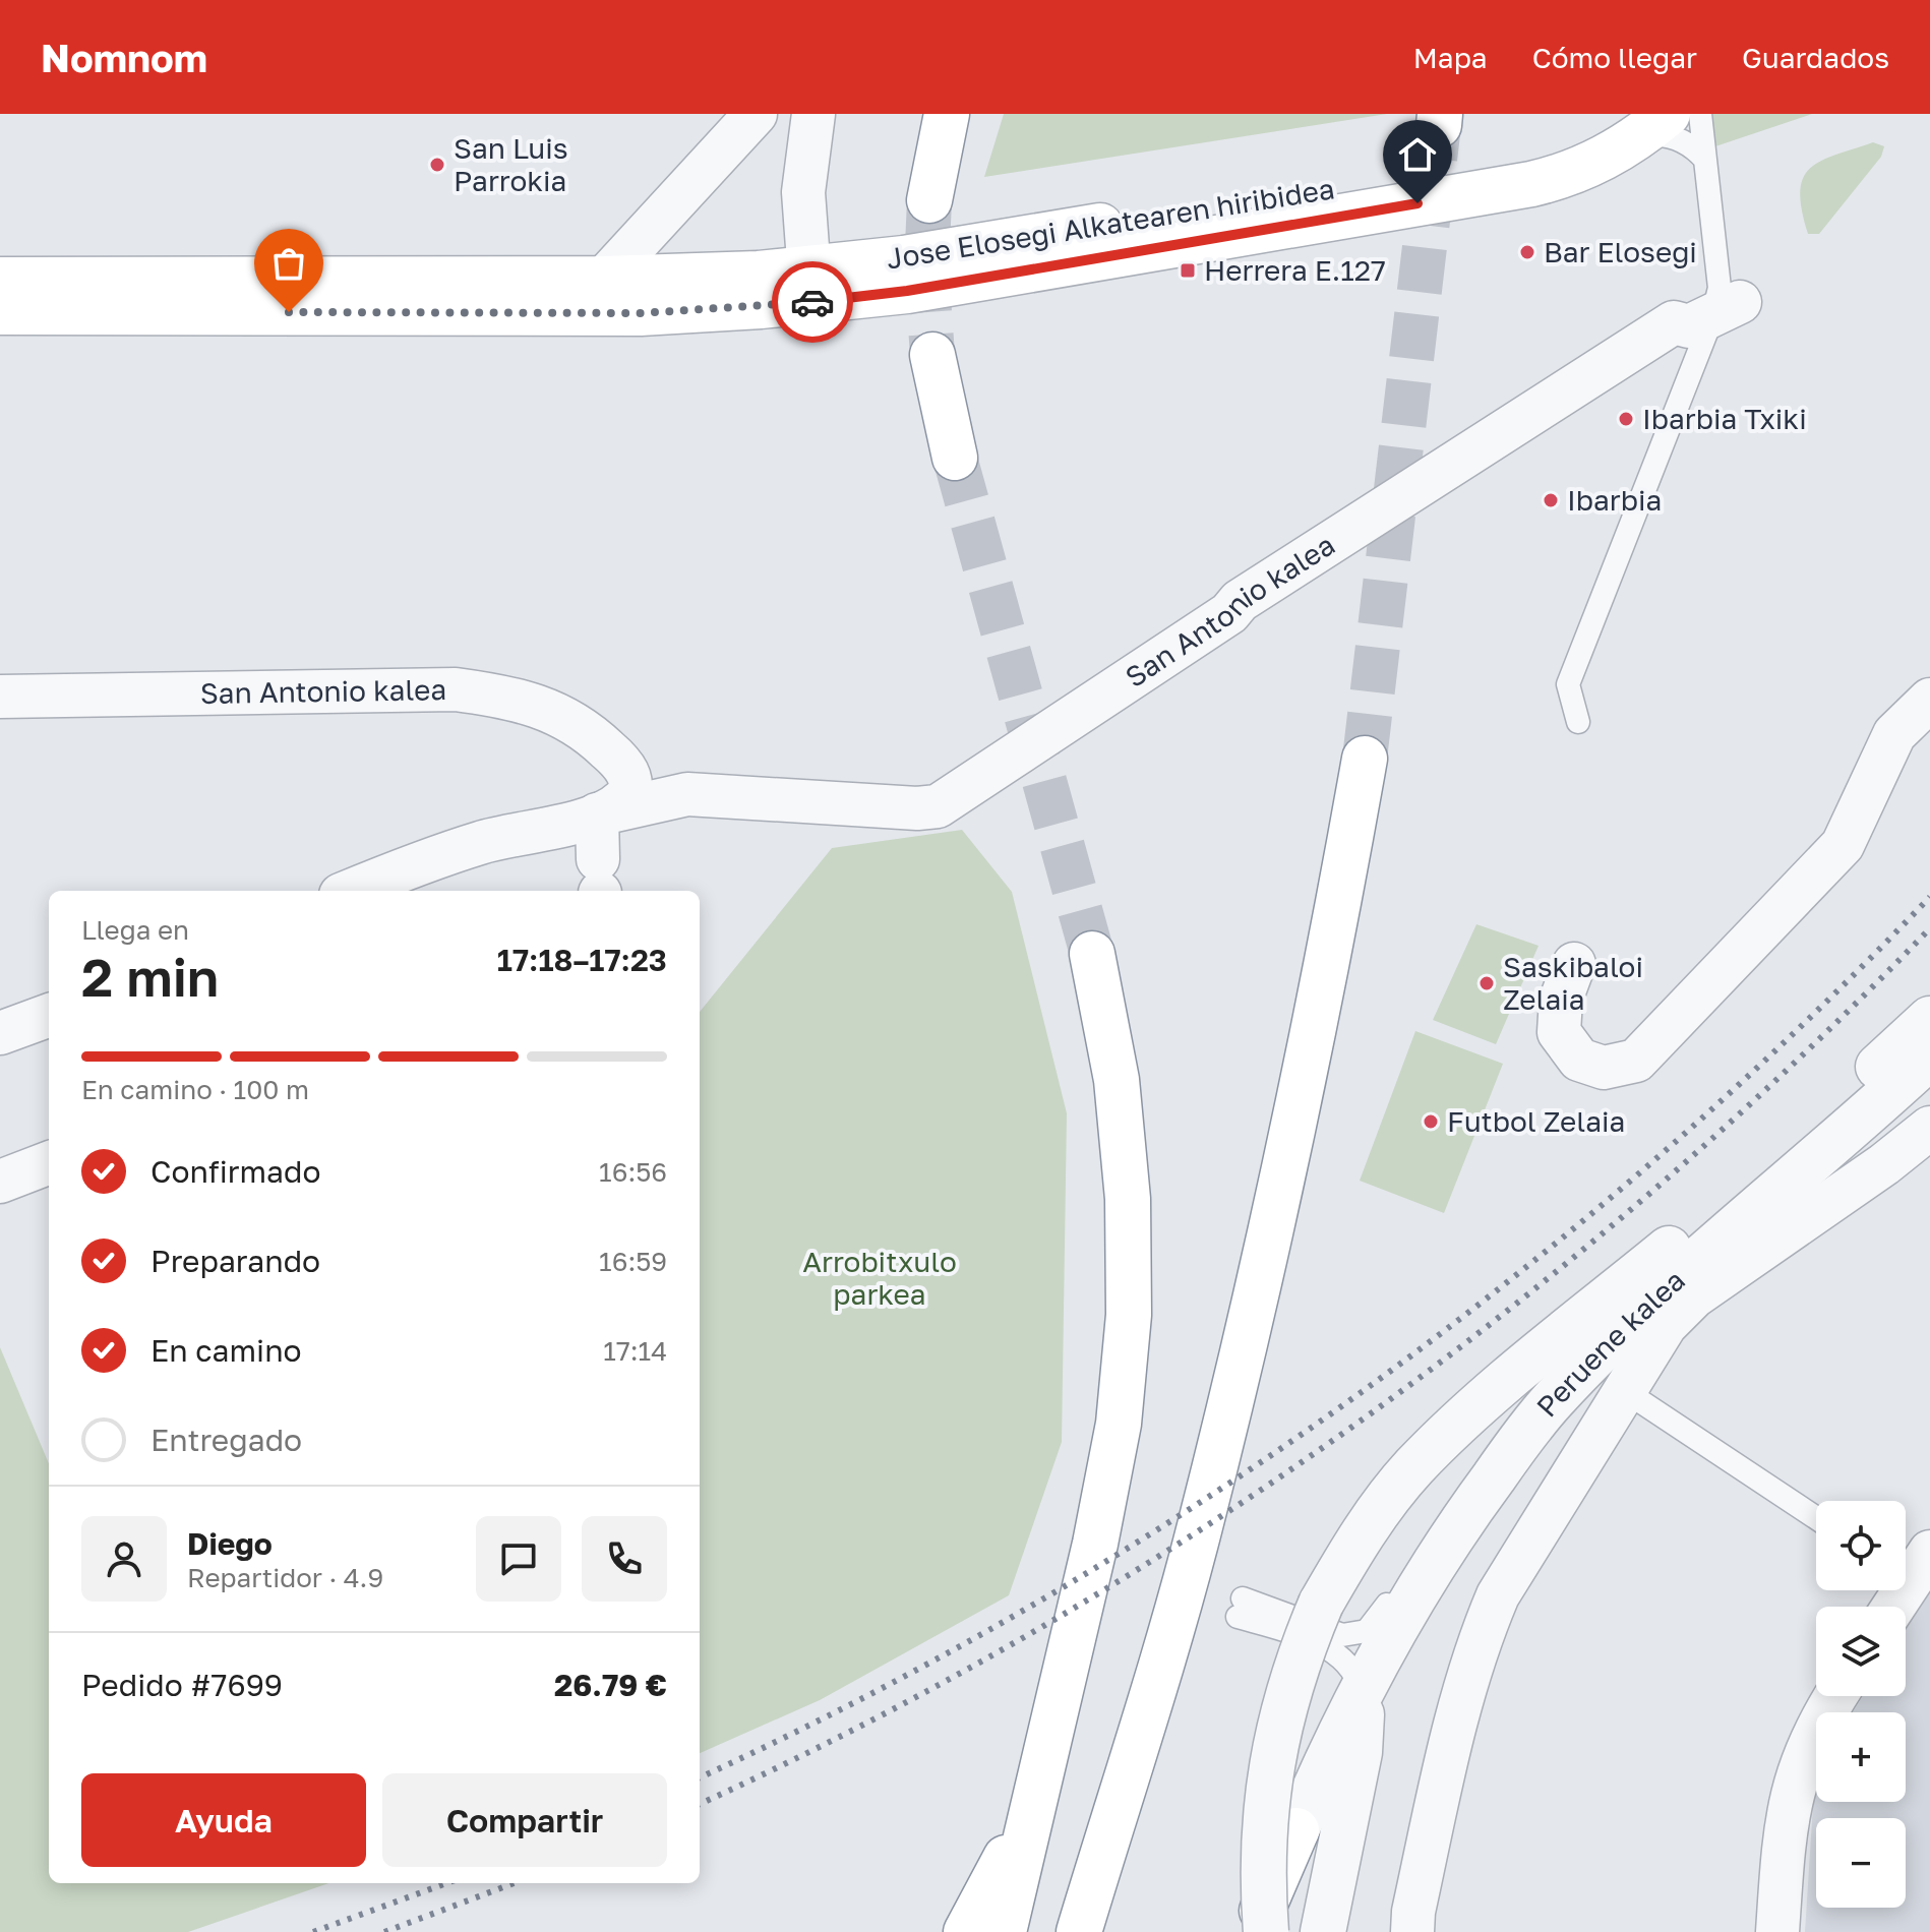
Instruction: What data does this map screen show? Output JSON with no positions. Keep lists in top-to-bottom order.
{
  "streets": {
    "main road": ["Jose Elosegi Alkatearen hiribidea"],
    "street": ["San Antonio kalea", "Peruene kalea"]
  },
  "parks": ["Arrobitxulo parkea"],
  "places": {
    "other": [
      "San Luis Parrokia",
      "Bar Elosegi",
      "Ibarbia Txiki",
      "Ibarbia",
      "Saskibaloi Zelaia",
      "Futbol Zelaia"
    ],
    "transit": ["Herrera E.127"]
  },
  "page": {
    "header": "Nomnom",
    "nav": ["Mapa", "Cómo llegar", "Guardados"],
    "heading": ["2 min", "Llega en", "17:18–17:23"],
    "panel": [
      "Diego",
      "Repartidor · 4.9",
      "Pedido #7699",
      "26.79 €"
    ],
    "bar": "En camino · 100 m",
    "list": [
      ["Confirmado", "16:56"],
      ["Preparando", "16:59"],
      ["En camino", "17:14"],
      "Entregado"
    ],
    "map_buttons": ["+", "−"],
    "buttons": ["Ayuda", "Compartir"]
  }
}
